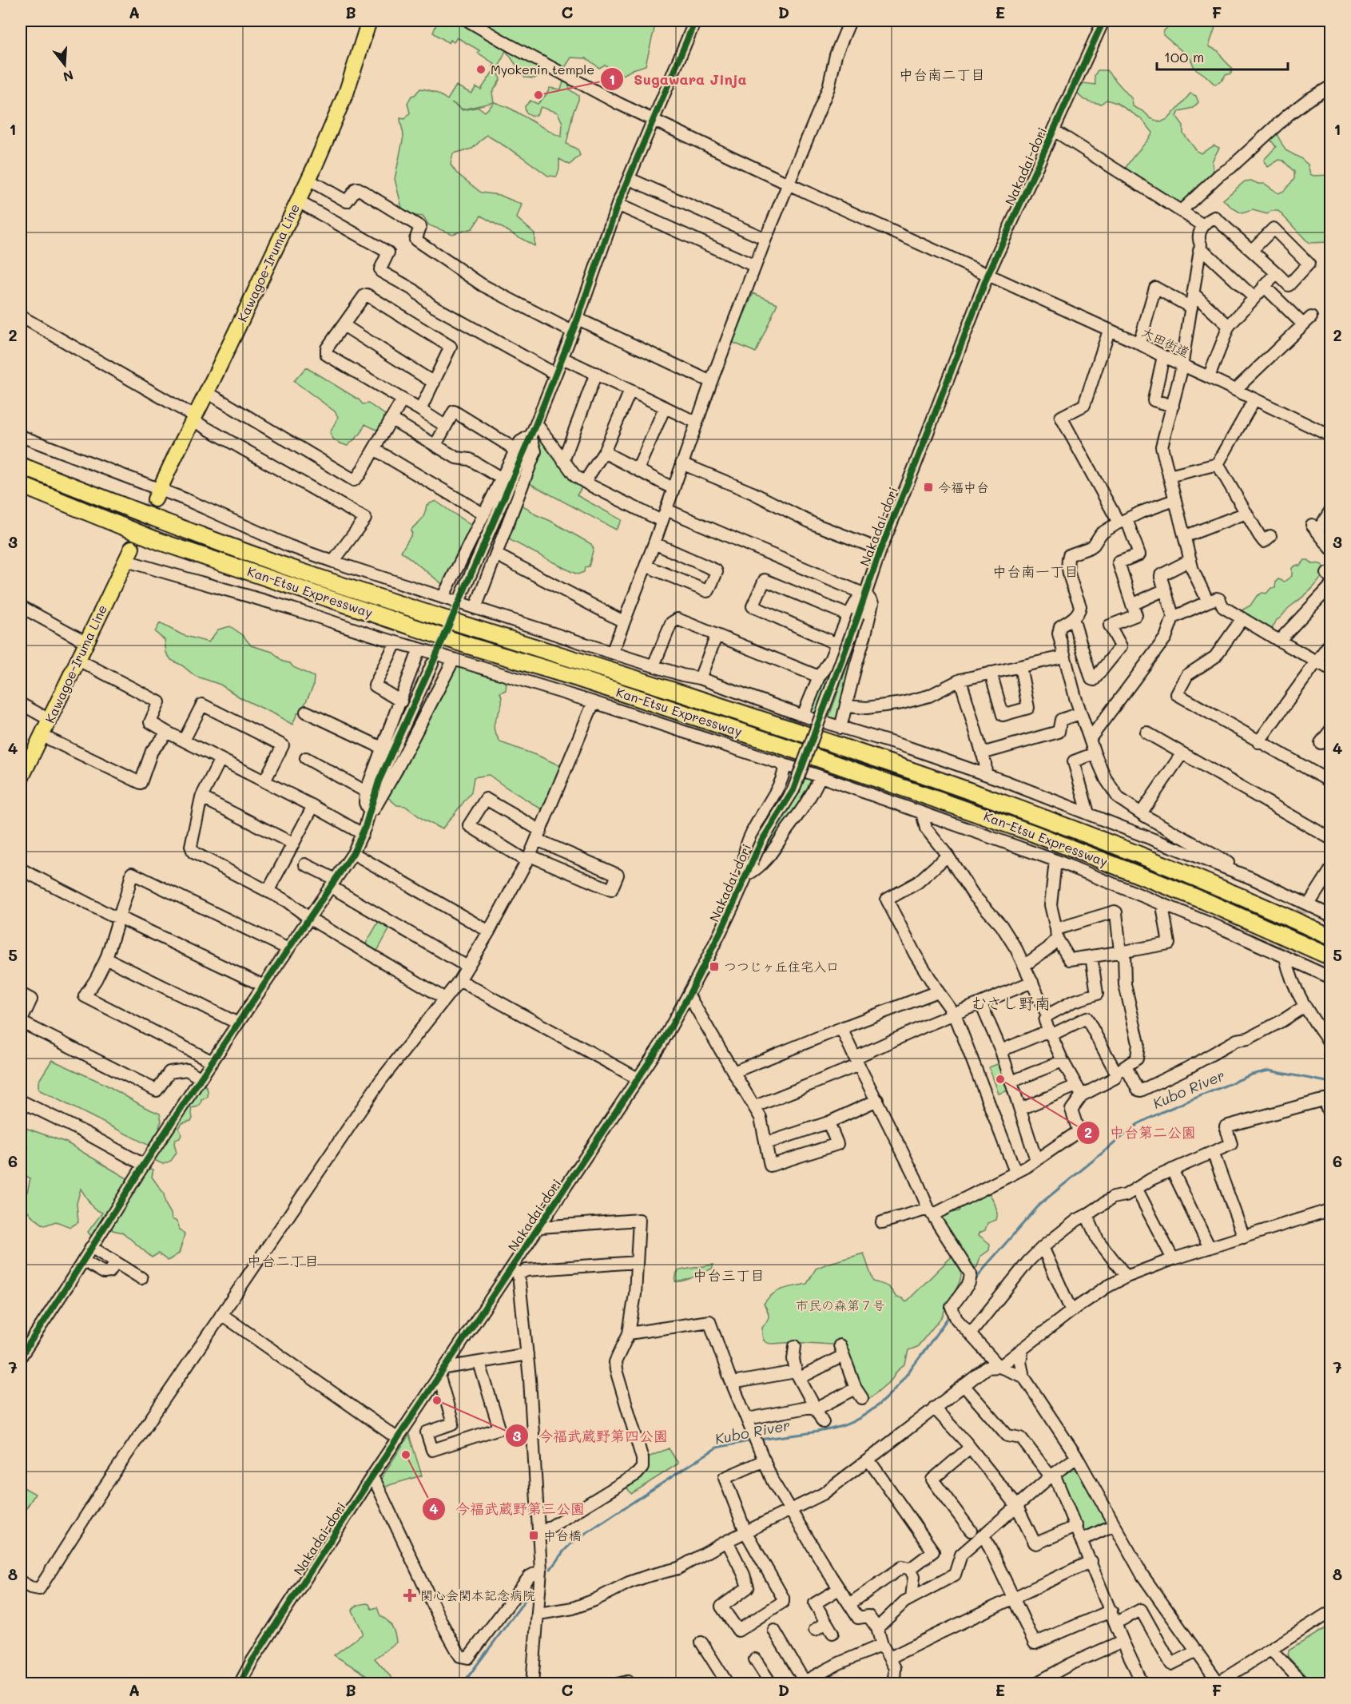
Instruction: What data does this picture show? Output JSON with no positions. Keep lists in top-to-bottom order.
{
  "streets": {
    "highway": ["Kan-Etsu Expressway"],
    "main road": ["Kawagoe-Iruma Line"],
    "street": ["Nakadai-dori", "大田街道"]
  },
  "crossings": [
    ["Nakadai-dori", "大田街道"]
  ],
  "districts": [
    "中台南二丁目",
    "中台南一丁目",
    "むさし野南",
    "中台二丁目",
    "中台三丁目"
  ],
  "water": ["Kubo River"],
  "parks": ["市民の森第７号"],
  "places": {
    "other": [
      "Myokenin temple",
      "Sugawara Jinja",
      "中台第二公園",
      "今福武蔵野第四公園",
      "今福武蔵野第三公園"
    ],
    "transit": ["今福中台", "つつじヶ丘住宅入口", "中台橋"],
    "health": ["関心会関本記念病院"]
  },
  "scale_bar": "100 m",
  "north": "bottom",
  "grid": {
    "columns": [
      "A",
      "B",
      "C",
      "D",
      "E",
      "F"
    ],
    "rows": [
      "1",
      "2",
      "3",
      "4",
      "5",
      "6",
      "7",
      "8"
    ]
  }
}
